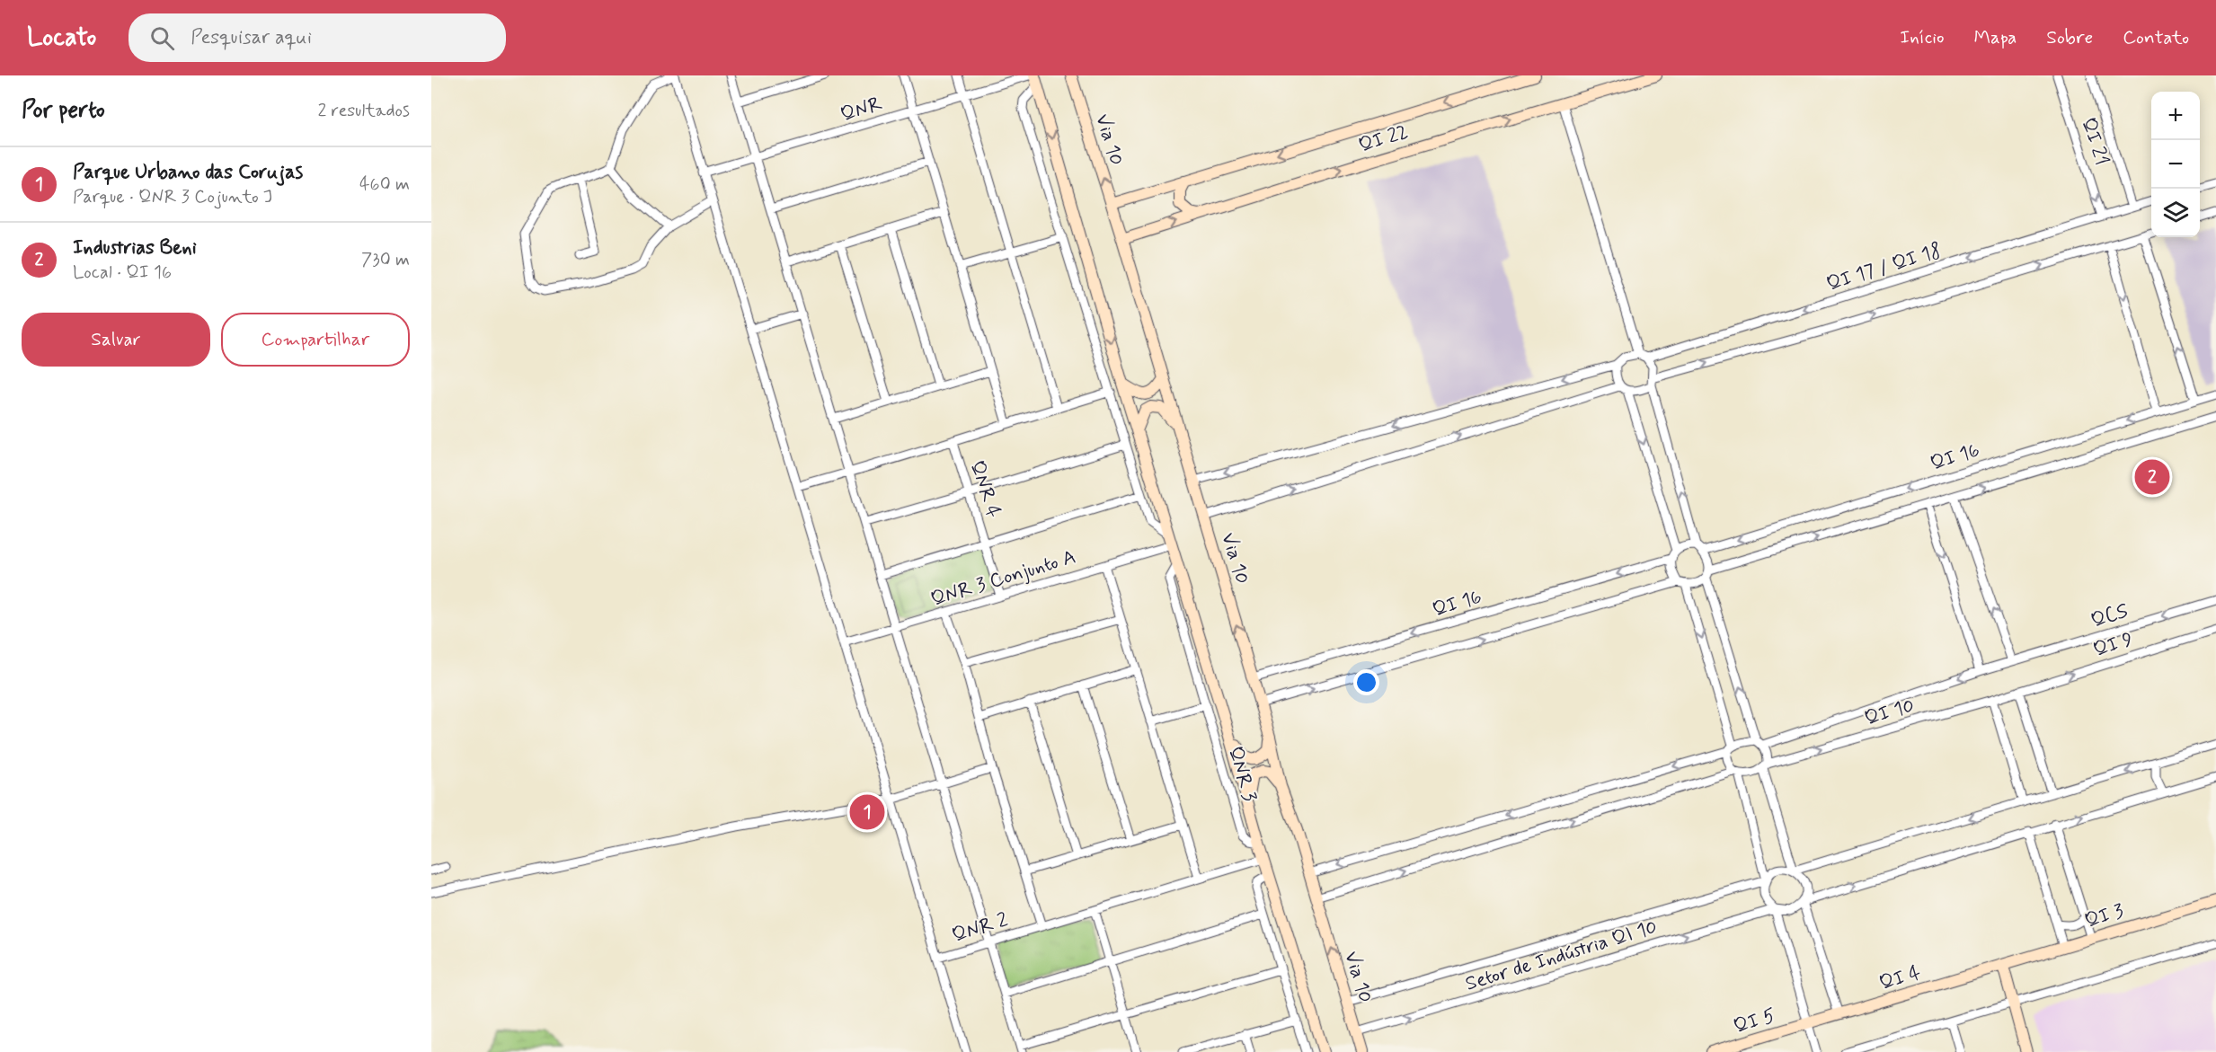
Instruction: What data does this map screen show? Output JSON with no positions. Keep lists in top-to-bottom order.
{
  "streets": {
    "main road": [
      "QI 22",
      "Via 10",
      "QI 3",
      "QI 4",
      "QI 5"
    ],
    "street": [
      "QNR",
      "QI 21",
      "QI 17 / QI 18",
      "QI 16",
      "QNR 4",
      "QNR 3 Conjunto A",
      "QCS",
      "QI 9",
      "QI 10",
      "QNR 3",
      "QNR 2",
      "Setor de Indústria QI 10"
    ]
  },
  "crossings": [
    ["QI 22", "Via 10"],
    ["Via 10", "QI 16"],
    ["Via 10", "Setor de Indústria QI 10"],
    ["QI 21", "QI 17 / QI 18"],
    ["QCS", "QI 10"],
    ["QI 9", "QI 10"],
    ["QI 3", "QI 4"],
    ["QI 4", "QI 5"]
  ],
  "one_way": ["QCS", "QI 9", "QI 10"],
  "page": {
    "header": "Locato",
    "search": "Pesquisar aqui",
    "nav": [
      "Início",
      "Mapa",
      "Sobre",
      "Contato"
    ],
    "heading": ["Por perto", "2 resultados"],
    "map_buttons": ["+", "−"],
    "list": [
      {
        "mark": "1",
        "name": "Parque Urbano das Corujas",
        "note": "Parque · QNR 3 Cojunto J",
        "value": "460 m"
      },
      {
        "mark": "2",
        "name": "Industrias Beni",
        "note": "Local · QI 16",
        "value": "730 m"
      }
    ],
    "buttons": ["Salvar", "Compartilhar"],
    "pins": ["2", "1"]
  }
}
